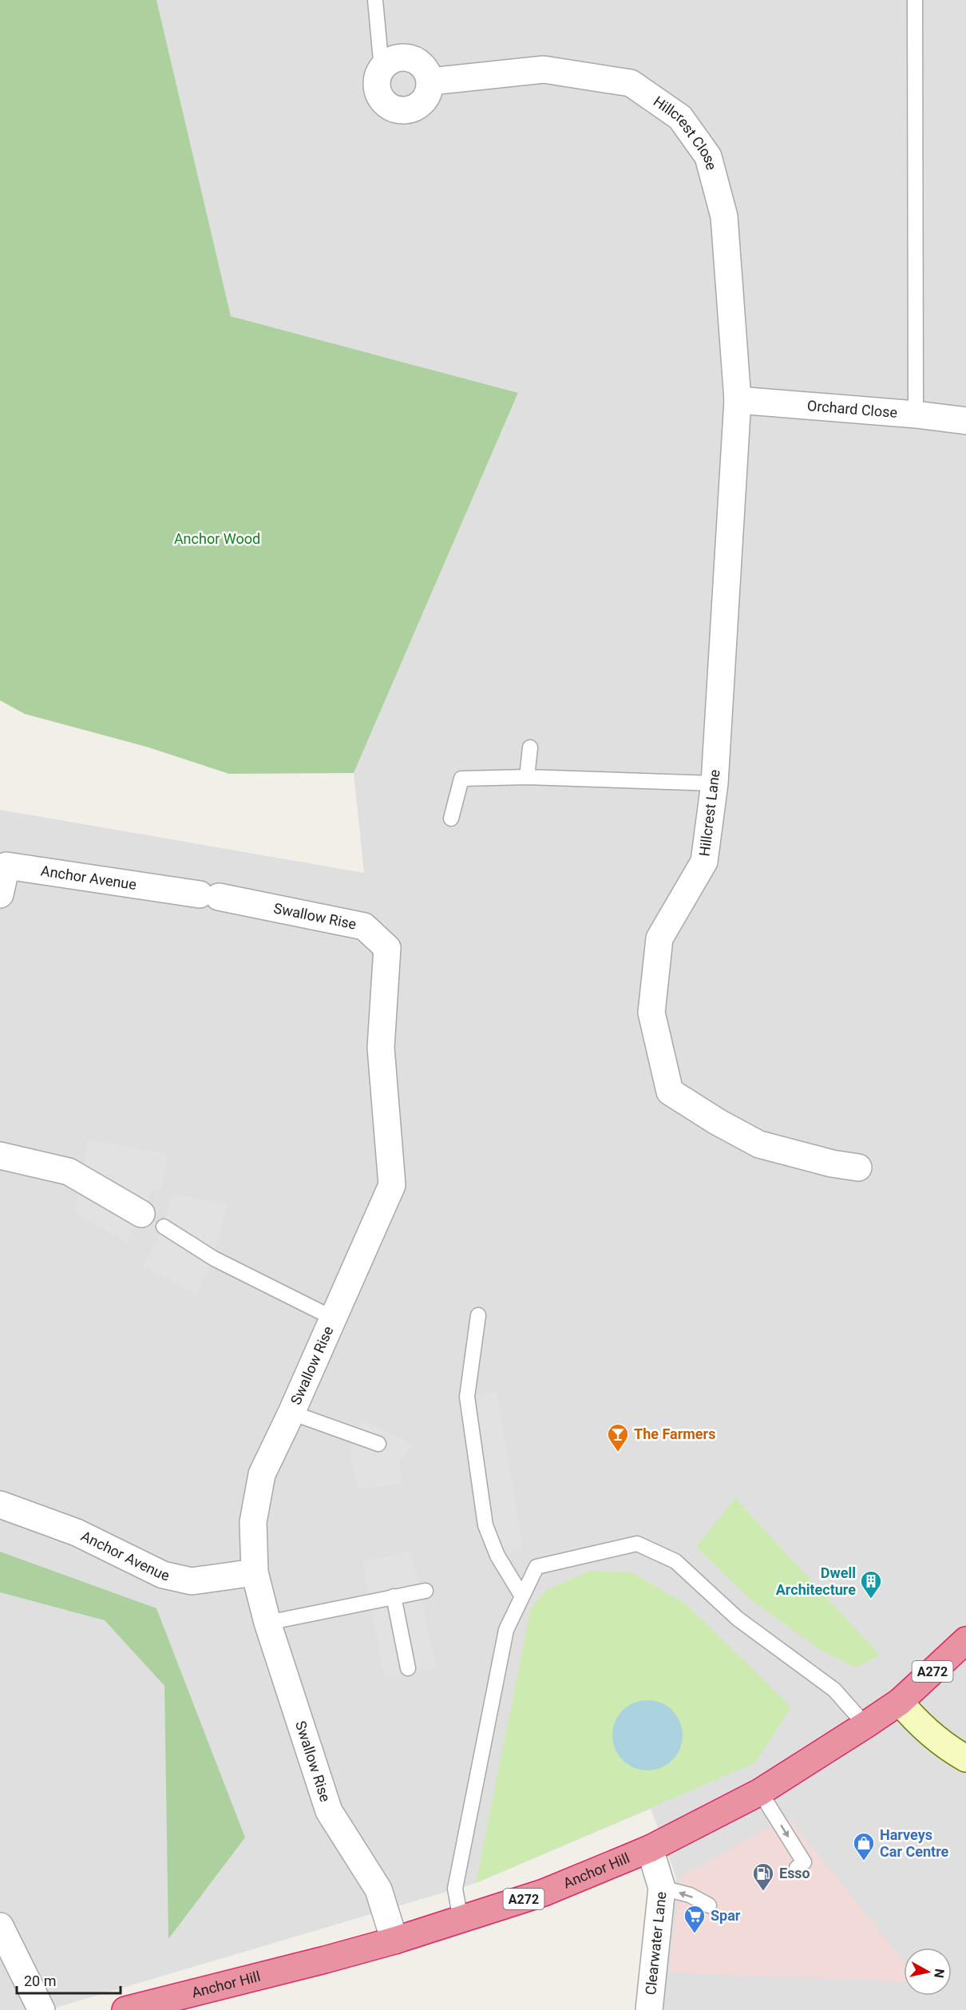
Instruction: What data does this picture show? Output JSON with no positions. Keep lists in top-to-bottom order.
{
  "streets": {
    "highway": ["A272", "Anchor Hill"],
    "street": [
      "Hillcrest Close",
      "Orchard Close",
      "Hillcrest Lane",
      "Anchor Avenue",
      "Swallow Rise",
      "Clearwater Lane"
    ]
  },
  "crossings": [
    ["Hillcrest Close", "Orchard Close"],
    ["Hillcrest Close", "Hillcrest Lane"],
    ["Orchard Close", "Hillcrest Lane"],
    ["Anchor Avenue", "Swallow Rise"],
    ["Swallow Rise", "Anchor Hill"],
    ["A272", "Anchor Hill"],
    ["Anchor Hill", "Clearwater Lane"]
  ],
  "parks": ["Anchor Wood"],
  "places": {
    "bar": ["The Farmers"],
    "building": ["Dwell Architecture"],
    "shop": ["Harveys Car Centre"],
    "fuel station": ["Esso"],
    "supermarket": ["Spar"]
  },
  "scale_bar": "20 m",
  "north": "right"
}
